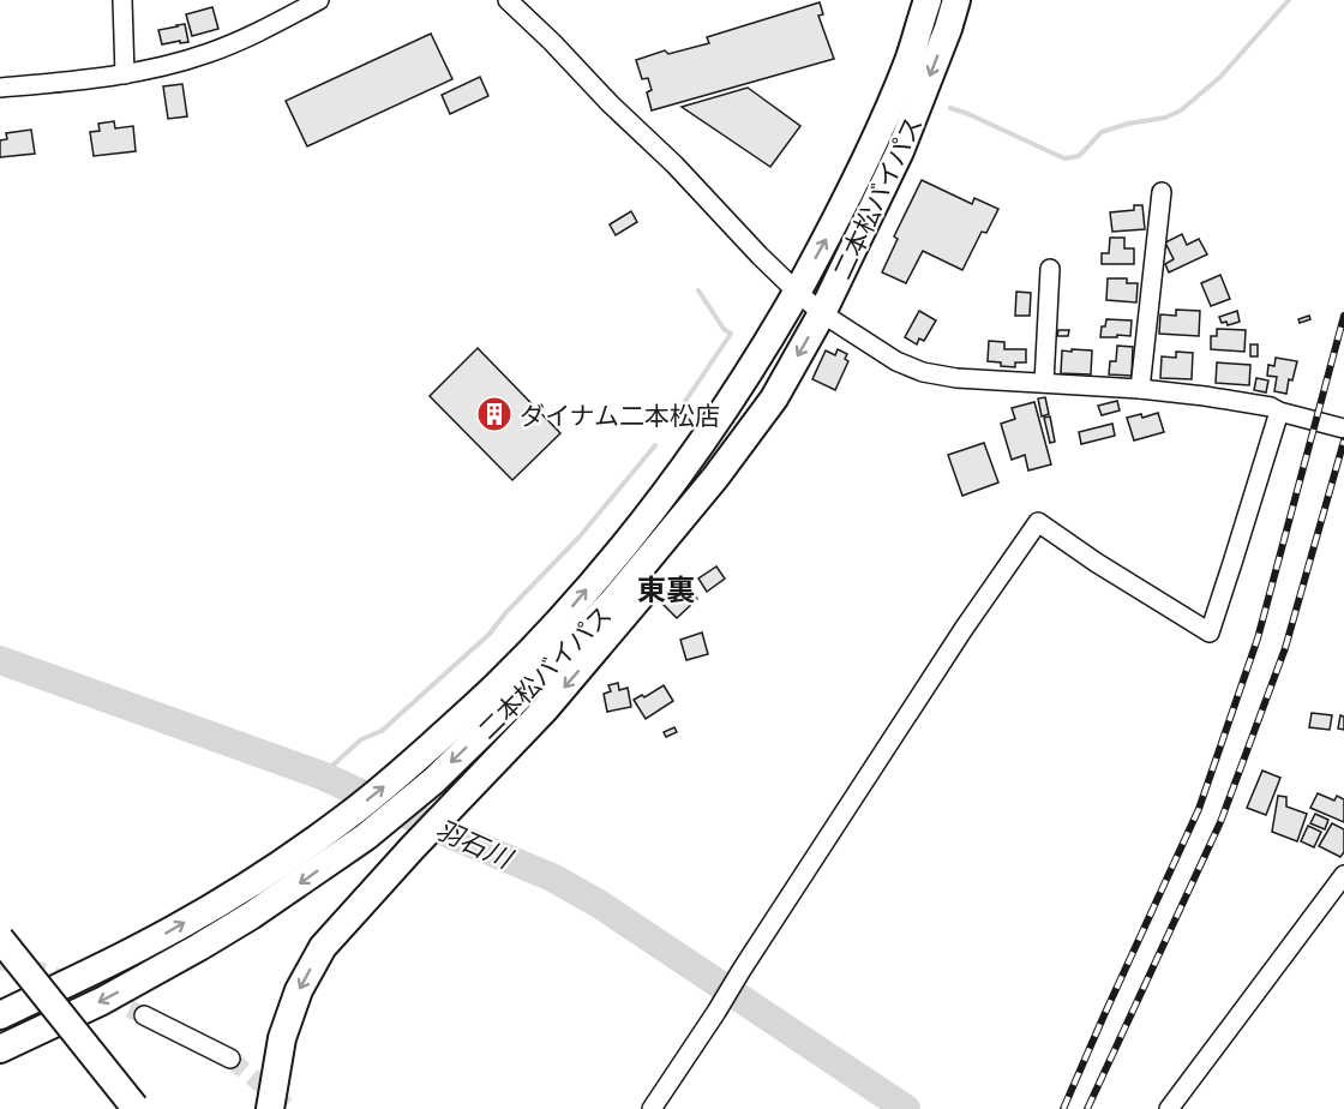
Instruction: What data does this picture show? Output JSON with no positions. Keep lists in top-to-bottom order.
{
  "streets": {
    "highway": ["二本松バイパス"]
  },
  "districts": ["東裏"],
  "water": ["羽石川"],
  "places": {
    "building": ["ダイナム二本松店"]
  }
}
